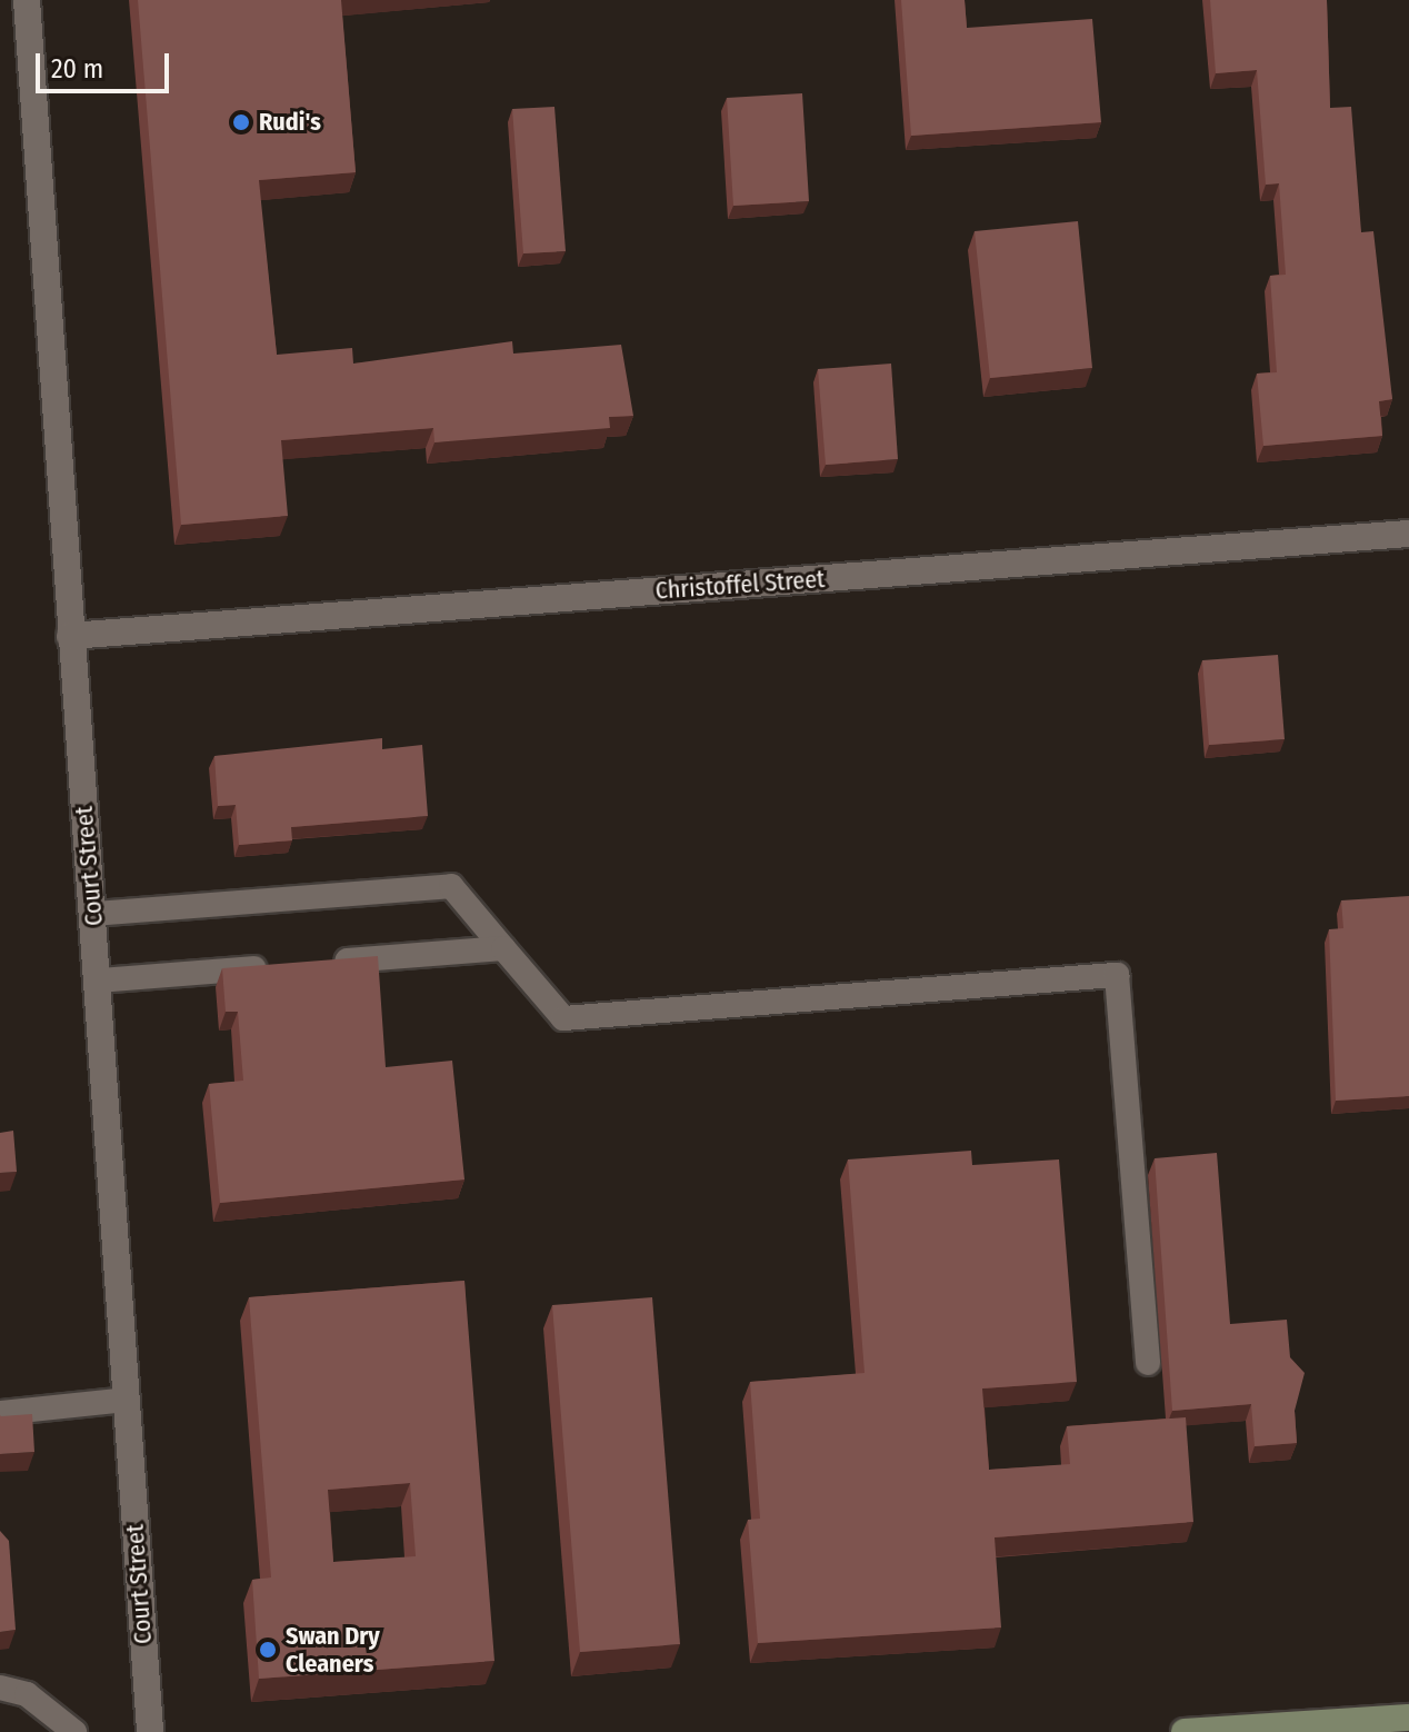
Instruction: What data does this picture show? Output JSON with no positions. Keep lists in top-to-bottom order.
{
  "streets": {
    "street": ["Christoffel Street", "Court Street"]
  },
  "crossings": [
    ["Christoffel Street", "Court Street"]
  ],
  "places": ["Rudi's", "Swan Dry Cleaners"],
  "scale_bar": "20 m"
}
